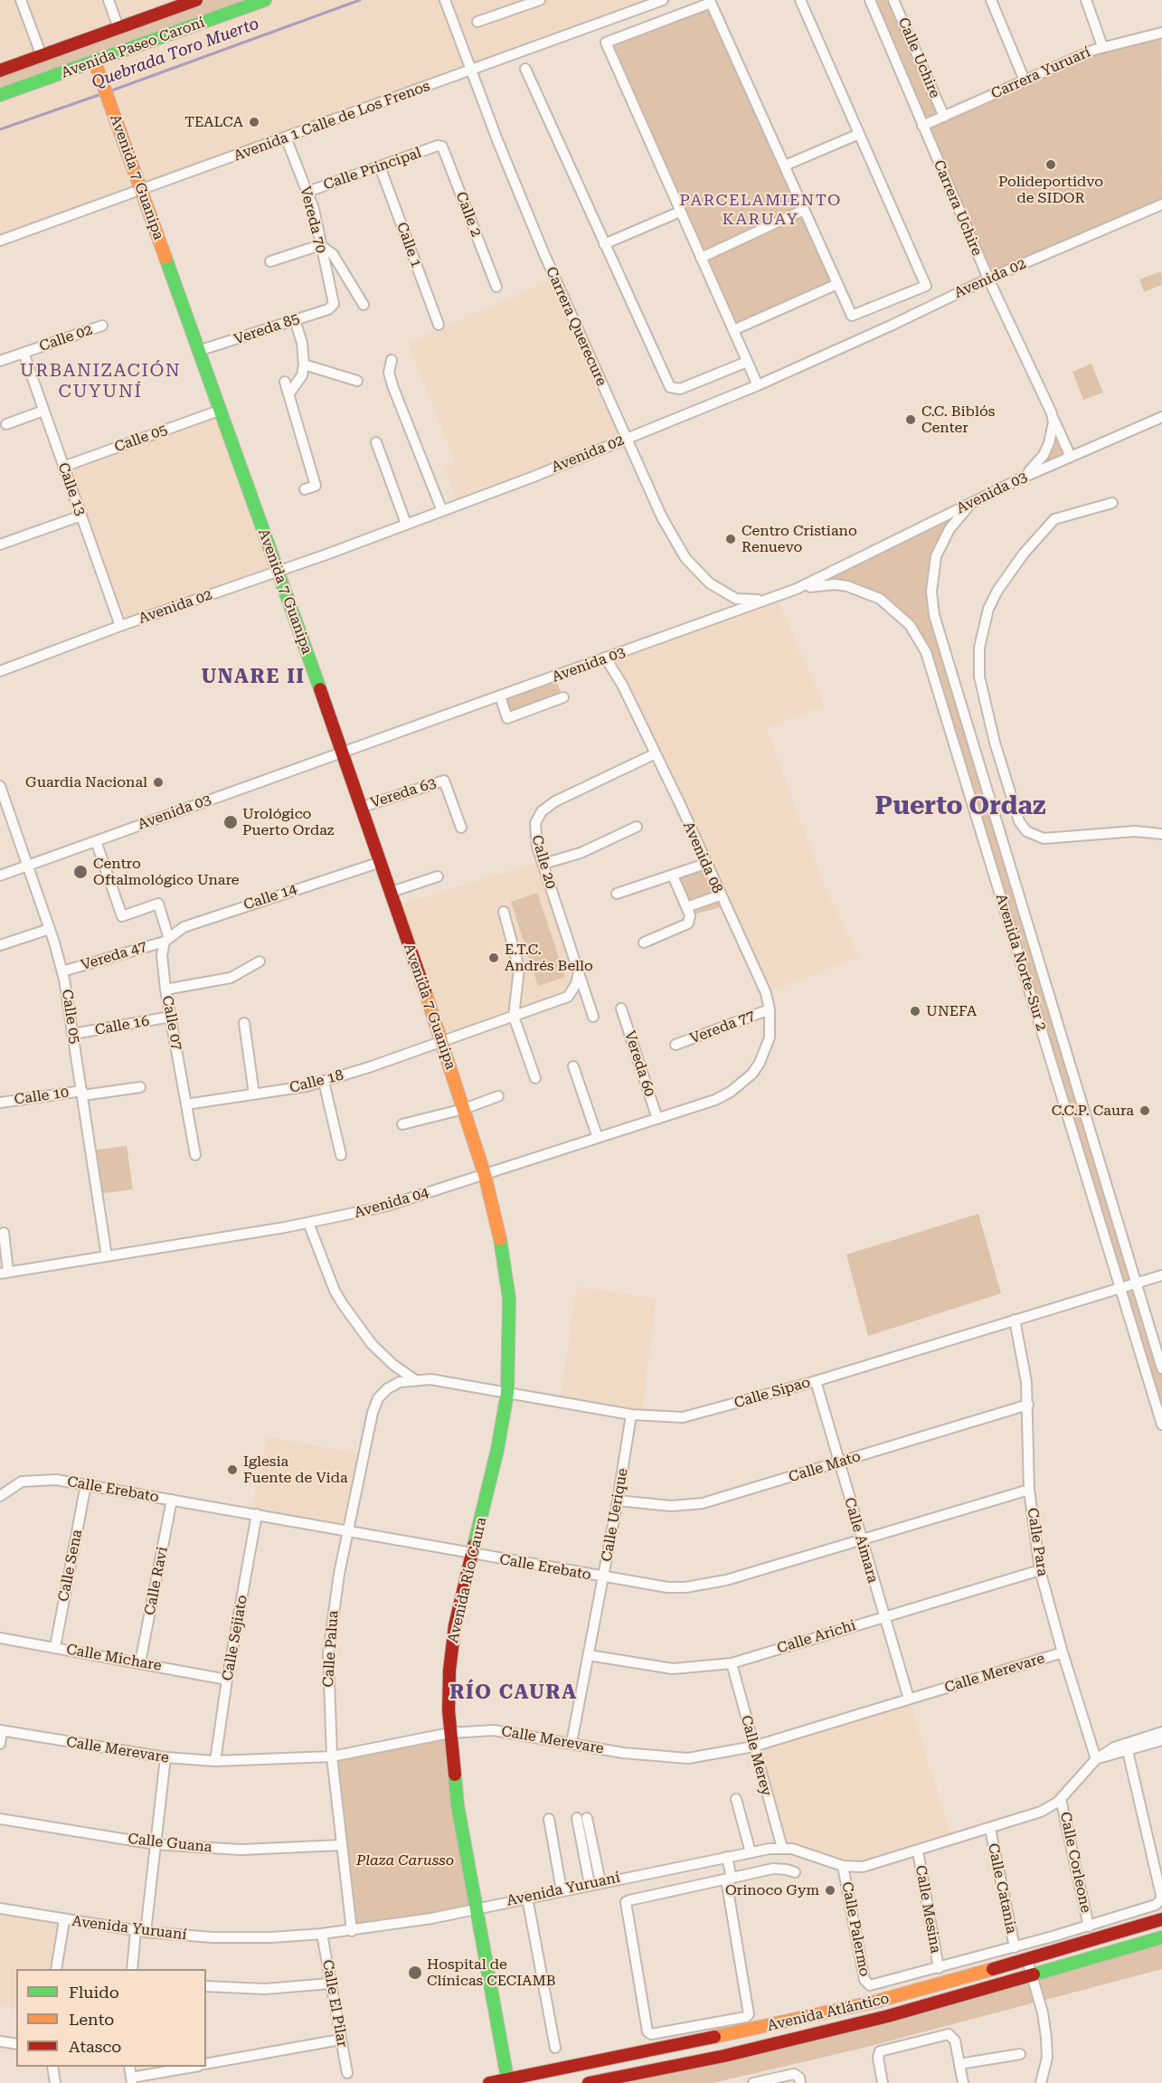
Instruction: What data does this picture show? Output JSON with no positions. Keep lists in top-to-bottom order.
{
  "streets": {
    "street": [
      "Avenida Paseo Caroní",
      "Calle Uchire",
      "Carrera Yuruarí",
      "Avenida 1 Calle de Los Frenos",
      "Calle Principal",
      "Avenida 7 Guanipa",
      "Carrera Uchire",
      "Calle 2",
      "Vereda 70",
      "Calle 1",
      "Avenida 02",
      "Carrera Querecure",
      "Vereda 85",
      "Calle 02",
      "Calle 05",
      "Calle 13",
      "Avenida 03",
      "Vereda 63",
      "Avenida 08",
      "Calle 20",
      "Calle 14",
      "Vereda 47",
      "Avenida Norte-Sur 2",
      "Calle 07",
      "Calle 16",
      "Vereda 77",
      "Vereda 60",
      "Calle 18",
      "Calle 10",
      "Avenida 04",
      "Calle Sipao",
      "Calle Mato",
      "Calle Erebato",
      "Calle Uerique",
      "Calle Aimara",
      "Calle Para",
      "Calle Sena",
      "Avenida Río Caura",
      "Calle Ravi",
      "Calle Arichi",
      "Calle Sejiato",
      "Calle Palua",
      "Calle Michare",
      "Calle Merevare",
      "Calle Merey",
      "Calle Guana",
      "Calle Corleone",
      "Calle Catania",
      "Avenida Yuruaní",
      "Calle Mesina",
      "Calle Palermo",
      "Calle El Pilar",
      "Avenida Atlántico"
    ]
  },
  "crossings": [
    ["Avenida Paseo Caroní", "Avenida 7 Guanipa"],
    ["Calle Uchire", "Carrera Yuruarí"],
    ["Carrera Yuruarí", "Carrera Uchire"],
    ["Avenida 1 Calle de Los Frenos", "Avenida 7 Guanipa"],
    ["Avenida 1 Calle de Los Frenos", "Vereda 70"],
    ["Avenida 1 Calle de Los Frenos", "Carrera Querecure"],
    ["Calle Principal", "Calle 2"],
    ["Calle Principal", "Vereda 70"],
    ["Calle Principal", "Calle 1"],
    ["Avenida 7 Guanipa", "Avenida 02"],
    ["Avenida 7 Guanipa", "Vereda 85"],
    ["Avenida 7 Guanipa", "Calle 05"],
    ["Avenida 7 Guanipa", "Avenida 03"],
    ["Avenida 7 Guanipa", "Vereda 63"],
    ["Avenida 7 Guanipa", "Calle 14"],
    ["Avenida 7 Guanipa", "Calle 18"],
    ["Avenida 7 Guanipa", "Avenida 04"],
    ["Avenida 7 Guanipa", "Avenida Río Caura"],
    ["Carrera Uchire", "Avenida 02"],
    ["Carrera Uchire", "Avenida 03"],
    ["Vereda 70", "Vereda 85"],
    ["Avenida 02", "Carrera Querecure"],
    ["Avenida 02", "Calle 13"],
    ["Carrera Querecure", "Avenida 03"],
    ["Calle 02", "Calle 13"],
    ["Calle 05", "Calle 13"],
    ["Calle 05", "Avenida 03"],
    ["Calle 05", "Vereda 47"],
    ["Calle 05", "Calle 16"],
    ["Calle 05", "Calle 10"],
    ["Calle 05", "Avenida 04"],
    ["Avenida 03", "Avenida 08"],
    ["Avenida 03", "Avenida Norte-Sur 2"],
    ["Avenida 03", "Calle 07"],
    ["Avenida 08", "Calle 20"],
    ["Avenida 08", "Vereda 77"],
    ["Avenida 08", "Avenida 04"],
    ["Calle 14", "Vereda 47"],
    ["Calle 14", "Calle 07"],
    ["Vereda 47", "Calle 07"],
    ["Avenida Norte-Sur 2", "Calle Sipao"],
    ["Calle 07", "Calle 16"],
    ["Calle 07", "Calle 18"],
    ["Vereda 60", "Avenida 04"],
    ["Avenida 04", "Avenida Río Caura"],
    ["Calle Sipao", "Calle Uerique"],
    ["Calle Sipao", "Calle Aimara"],
    ["Calle Sipao", "Calle Para"],
    ["Calle Sipao", "Avenida Río Caura"],
    ["Calle Sipao", "Calle Palua"],
    ["Calle Mato", "Calle Uerique"],
    ["Calle Mato", "Calle Aimara"],
    ["Calle Mato", "Calle Para"],
    ["Calle Erebato", "Calle Uerique"],
    ["Calle Erebato", "Calle Aimara"],
    ["Calle Erebato", "Calle Para"],
    ["Calle Erebato", "Calle Sena"],
    ["Calle Erebato", "Avenida Río Caura"],
    ["Calle Erebato", "Calle Ravi"],
    ["Calle Erebato", "Calle Sejiato"],
    ["Calle Erebato", "Calle Palua"],
    ["Calle Uerique", "Calle Arichi"],
    ["Calle Uerique", "Calle Merevare"],
    ["Calle Aimara", "Calle Arichi"],
    ["Calle Aimara", "Calle Merevare"],
    ["Calle Para", "Calle Arichi"],
    ["Calle Para", "Calle Merevare"],
    ["Calle Para", "Avenida Yuruaní"],
    ["Calle Sena", "Calle Michare"],
    ["Avenida Río Caura", "Calle Merevare"],
    ["Avenida Río Caura", "Avenida Yuruaní"],
    ["Avenida Río Caura", "Avenida Atlántico"],
    ["Calle Ravi", "Calle Michare"],
    ["Calle Arichi", "Calle Merey"],
    ["Calle Sejiato", "Calle Michare"],
    ["Calle Sejiato", "Calle Merevare"],
    ["Calle Palua", "Calle Merevare"],
    ["Calle Palua", "Calle Guana"],
    ["Calle Palua", "Avenida Yuruaní"],
    ["Calle Merevare", "Calle Merey"],
    ["Calle Merey", "Avenida Yuruaní"],
    ["Calle Corleone", "Avenida Yuruaní"],
    ["Calle Catania", "Avenida Yuruaní"],
    ["Avenida Yuruaní", "Calle Mesina"],
    ["Avenida Yuruaní", "Calle Palermo"],
    ["Avenida Yuruaní", "Calle El Pilar"],
    ["Calle Mesina", "Calle Palermo"]
  ],
  "districts": [
    "PARCELAMIENTO KARUAY",
    "URBANIZACIÓN CUYUNÍ",
    "UNARE II",
    "Puerto Ordaz",
    "RÍO CAURA"
  ],
  "water": ["Quebrada Toro Muerto"],
  "parks": ["Plaza Carusso"],
  "places": [
    "TEALCA",
    "Polideportidvo de SIDOR",
    "C.C. Biblo´s Center",
    "Centro Cristiano Renuevo",
    "Guardia Nacional",
    "Urológico Puerto Ordaz",
    "Centro Oftalmológico Unare",
    "E.T.C. Andrés Bello",
    "UNEFA",
    "C.C.P. Caura",
    "Iglesia Fuente de Vida",
    "Orinoco Gym",
    "Hospital de Clínicas CECIAMB"
  ],
  "legend": ["Fluido", "Lento", "Atasco"]
}
